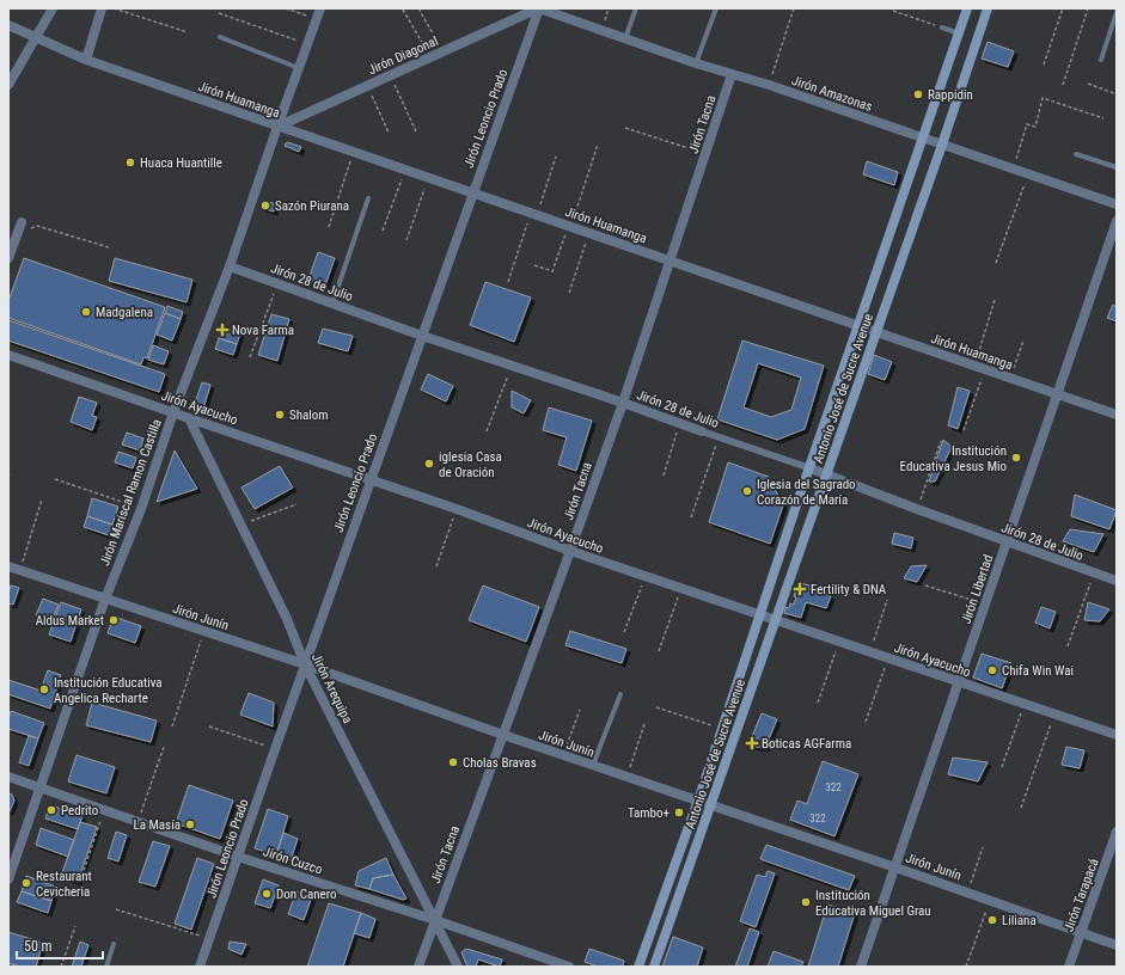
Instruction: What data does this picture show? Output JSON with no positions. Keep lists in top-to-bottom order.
{
  "streets": {
    "main road": ["Antonio José de Sucre Avenue"],
    "street": [
      "Jirón Diagonal",
      "Jirón Amazonas",
      "Jirón Huamanga",
      "Jirón Leoncio Prado",
      "Jirón Tacna",
      "Jirón 28 de Julio",
      "Jirón Ayacucho",
      "Jirón Mariscal Ramon Castilla",
      "Jirón Libertad",
      "Jirón Junín",
      "Jirón Arequipa",
      "Jirón Cuzco",
      "Jirón Tarapacá"
    ]
  },
  "crossings": [
    ["Jirón Diagonal", "Jirón Amazonas"],
    ["Jirón Diagonal", "Jirón Huamanga"],
    ["Jirón Diagonal", "Jirón Leoncio Prado"],
    ["Jirón Diagonal", "Jirón Mariscal Ramon Castilla"],
    ["Jirón Amazonas", "Jirón Leoncio Prado"],
    ["Jirón Amazonas", "Jirón Tacna"],
    ["Jirón Amazonas", "Antonio José de Sucre Avenue"],
    ["Jirón Huamanga", "Jirón Leoncio Prado"],
    ["Jirón Huamanga", "Jirón Tacna"],
    ["Jirón Huamanga", "Antonio José de Sucre Avenue"],
    ["Jirón Huamanga", "Jirón Mariscal Ramon Castilla"],
    ["Jirón Huamanga", "Jirón Libertad"],
    ["Jirón Leoncio Prado", "Jirón 28 de Julio"],
    ["Jirón Leoncio Prado", "Jirón Ayacucho"],
    ["Jirón Leoncio Prado", "Jirón Junín"],
    ["Jirón Leoncio Prado", "Jirón Arequipa"],
    ["Jirón Leoncio Prado", "Jirón Cuzco"],
    ["Jirón Tacna", "Jirón 28 de Julio"],
    ["Jirón Tacna", "Jirón Ayacucho"],
    ["Jirón Tacna", "Jirón Junín"],
    ["Jirón Tacna", "Jirón Arequipa"],
    ["Jirón Tacna", "Jirón Cuzco"],
    ["Jirón 28 de Julio", "Antonio José de Sucre Avenue"],
    ["Jirón 28 de Julio", "Jirón Mariscal Ramon Castilla"],
    ["Jirón 28 de Julio", "Jirón Libertad"],
    ["Antonio José de Sucre Avenue", "Jirón Ayacucho"],
    ["Antonio José de Sucre Avenue", "Jirón Junín"],
    ["Jirón Ayacucho", "Jirón Mariscal Ramon Castilla"],
    ["Jirón Ayacucho", "Jirón Libertad"],
    ["Jirón Ayacucho", "Jirón Arequipa"],
    ["Jirón Mariscal Ramon Castilla", "Jirón Junín"],
    ["Jirón Mariscal Ramon Castilla", "Jirón Cuzco"],
    ["Jirón Libertad", "Jirón Junín"],
    ["Jirón Junín", "Jirón Arequipa"],
    ["Jirón Junín", "Jirón Tarapacá"],
    ["Jirón Arequipa", "Jirón Cuzco"]
  ],
  "places": {
    "other": [
      "Rappidin",
      "Huaca Huantille",
      "Sazón Piurana",
      "Madgalena",
      "Shalom",
      "Institución Educativa Jesus Mio",
      "iglesia Casa de Oración",
      "Iglesia del Sagrado Corazón de María",
      "Aldus Market",
      "Chifa Win Wai",
      "Institución Educativa Angelica Recharte",
      "Cholas Bravas",
      "Pedrito",
      "Tambo+",
      "La Masía",
      "Restaurant Cevicheria",
      "Don Canero",
      "Institución Educativa Miguel Grau",
      "Liliana"
    ],
    "health": ["Nova Farma", "Fertility & DNA", "Boticas AGFarma"]
  },
  "house_numbers": ["322", "322"],
  "scale_bar": "50 m"
}
